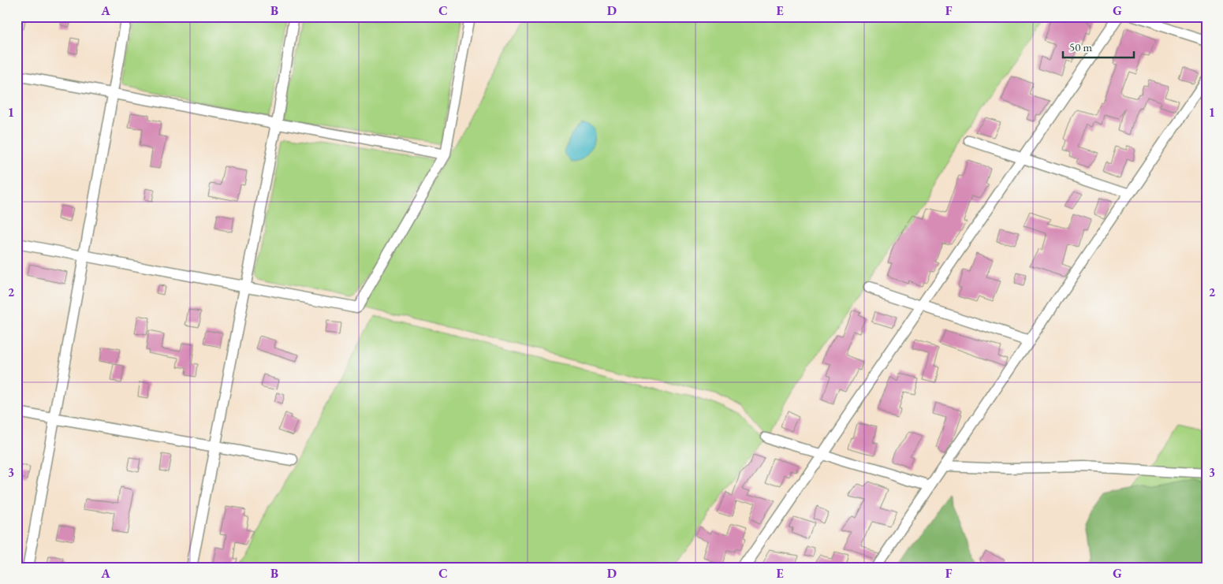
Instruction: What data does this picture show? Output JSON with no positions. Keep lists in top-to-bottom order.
{
  "scale_bar": "50 m",
  "grid": {
    "columns": [
      "A",
      "B",
      "C",
      "D",
      "E",
      "F",
      "G"
    ],
    "rows": ["1", "2", "3"]
  }
}
